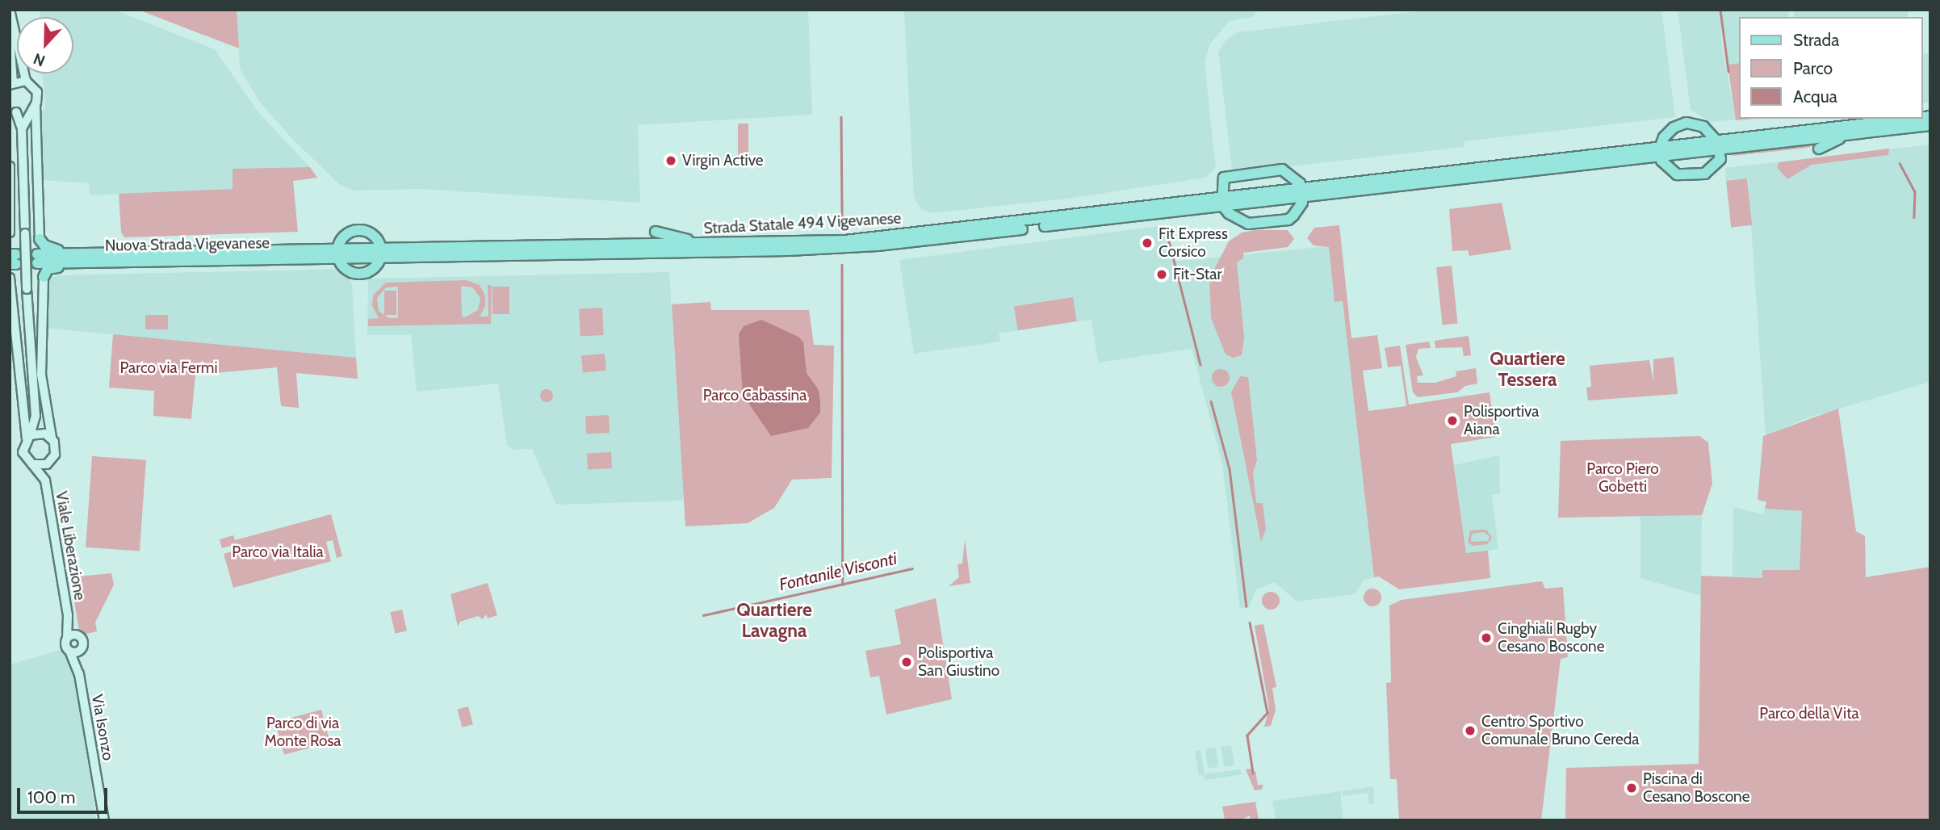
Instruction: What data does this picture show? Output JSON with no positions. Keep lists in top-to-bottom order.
{
  "streets": {
    "main road": [
      "Strada Statale 494 Vigevanese",
      "Nuova Strada Vigevanese",
      "Viale Liberazione",
      "Via Isonzo"
    ]
  },
  "crossings": [
    ["Strada Statale 494 Vigevanese", "Nuova Strada Vigevanese"],
    ["Viale Liberazione", "Via Isonzo"]
  ],
  "districts": ["Quartiere Tessera", "Quartiere Lavagna"],
  "water": ["Fontanile Visconti"],
  "parks": [
    "Parco via Fermi",
    "Parco Cabassina",
    "Parco Piero Gobetti",
    "Parco via Italia",
    "Parco della Vita",
    "Parco di via Monte Rosa"
  ],
  "places": [
    "Virgin Active",
    "Fit Express Corsico",
    "Fit-Star",
    "Polisportiva Aiana",
    "Cinghiali Rugby Cesano Boscone",
    "Polisportiva San Giustino",
    "Centro Sportivo Comunale Bruno Cereda",
    "Piscina di Cesano Boscone"
  ],
  "legend": ["Strada", "Parco", "Acqua"],
  "scale_bar": "100 m",
  "north": "bottom"
}
